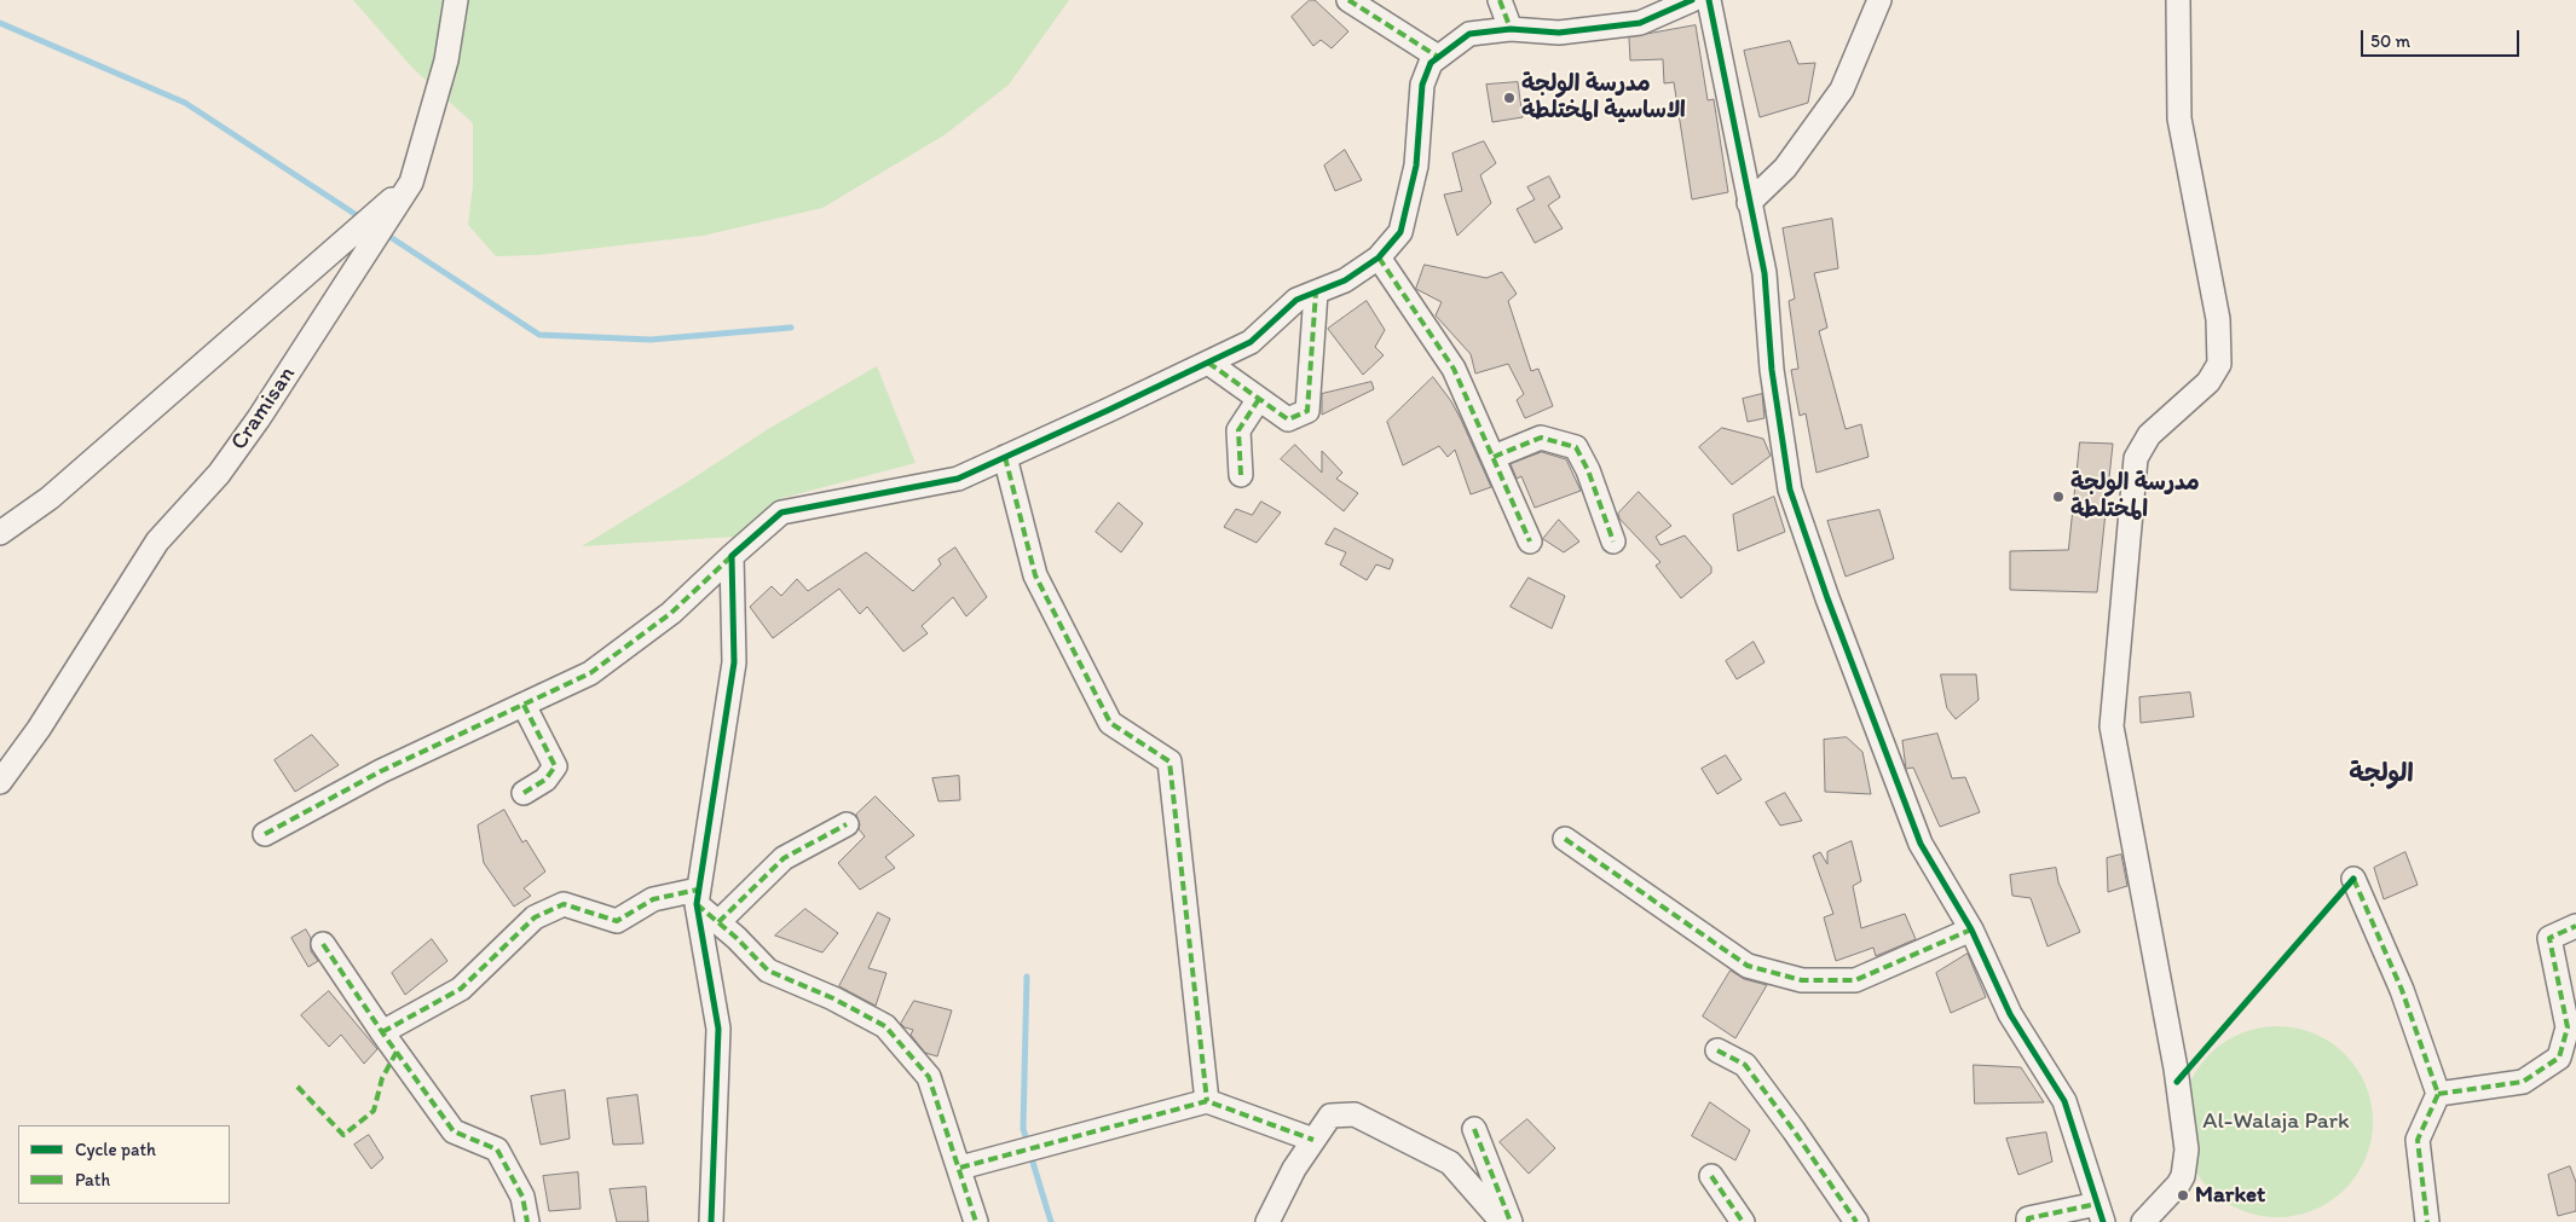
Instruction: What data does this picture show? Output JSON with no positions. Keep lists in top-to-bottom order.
{
  "streets": {
    "street": ["Cramisan"]
  },
  "districts": ["الولجة"],
  "parks": ["Al-Walaja Park"],
  "places": ["مدرسة الولجة الاساسية المختلطة", "مدرسة الولجة المختلطة", "Market"],
  "legend": ["Cycle path", "Path"],
  "scale_bar": "50 m"
}
